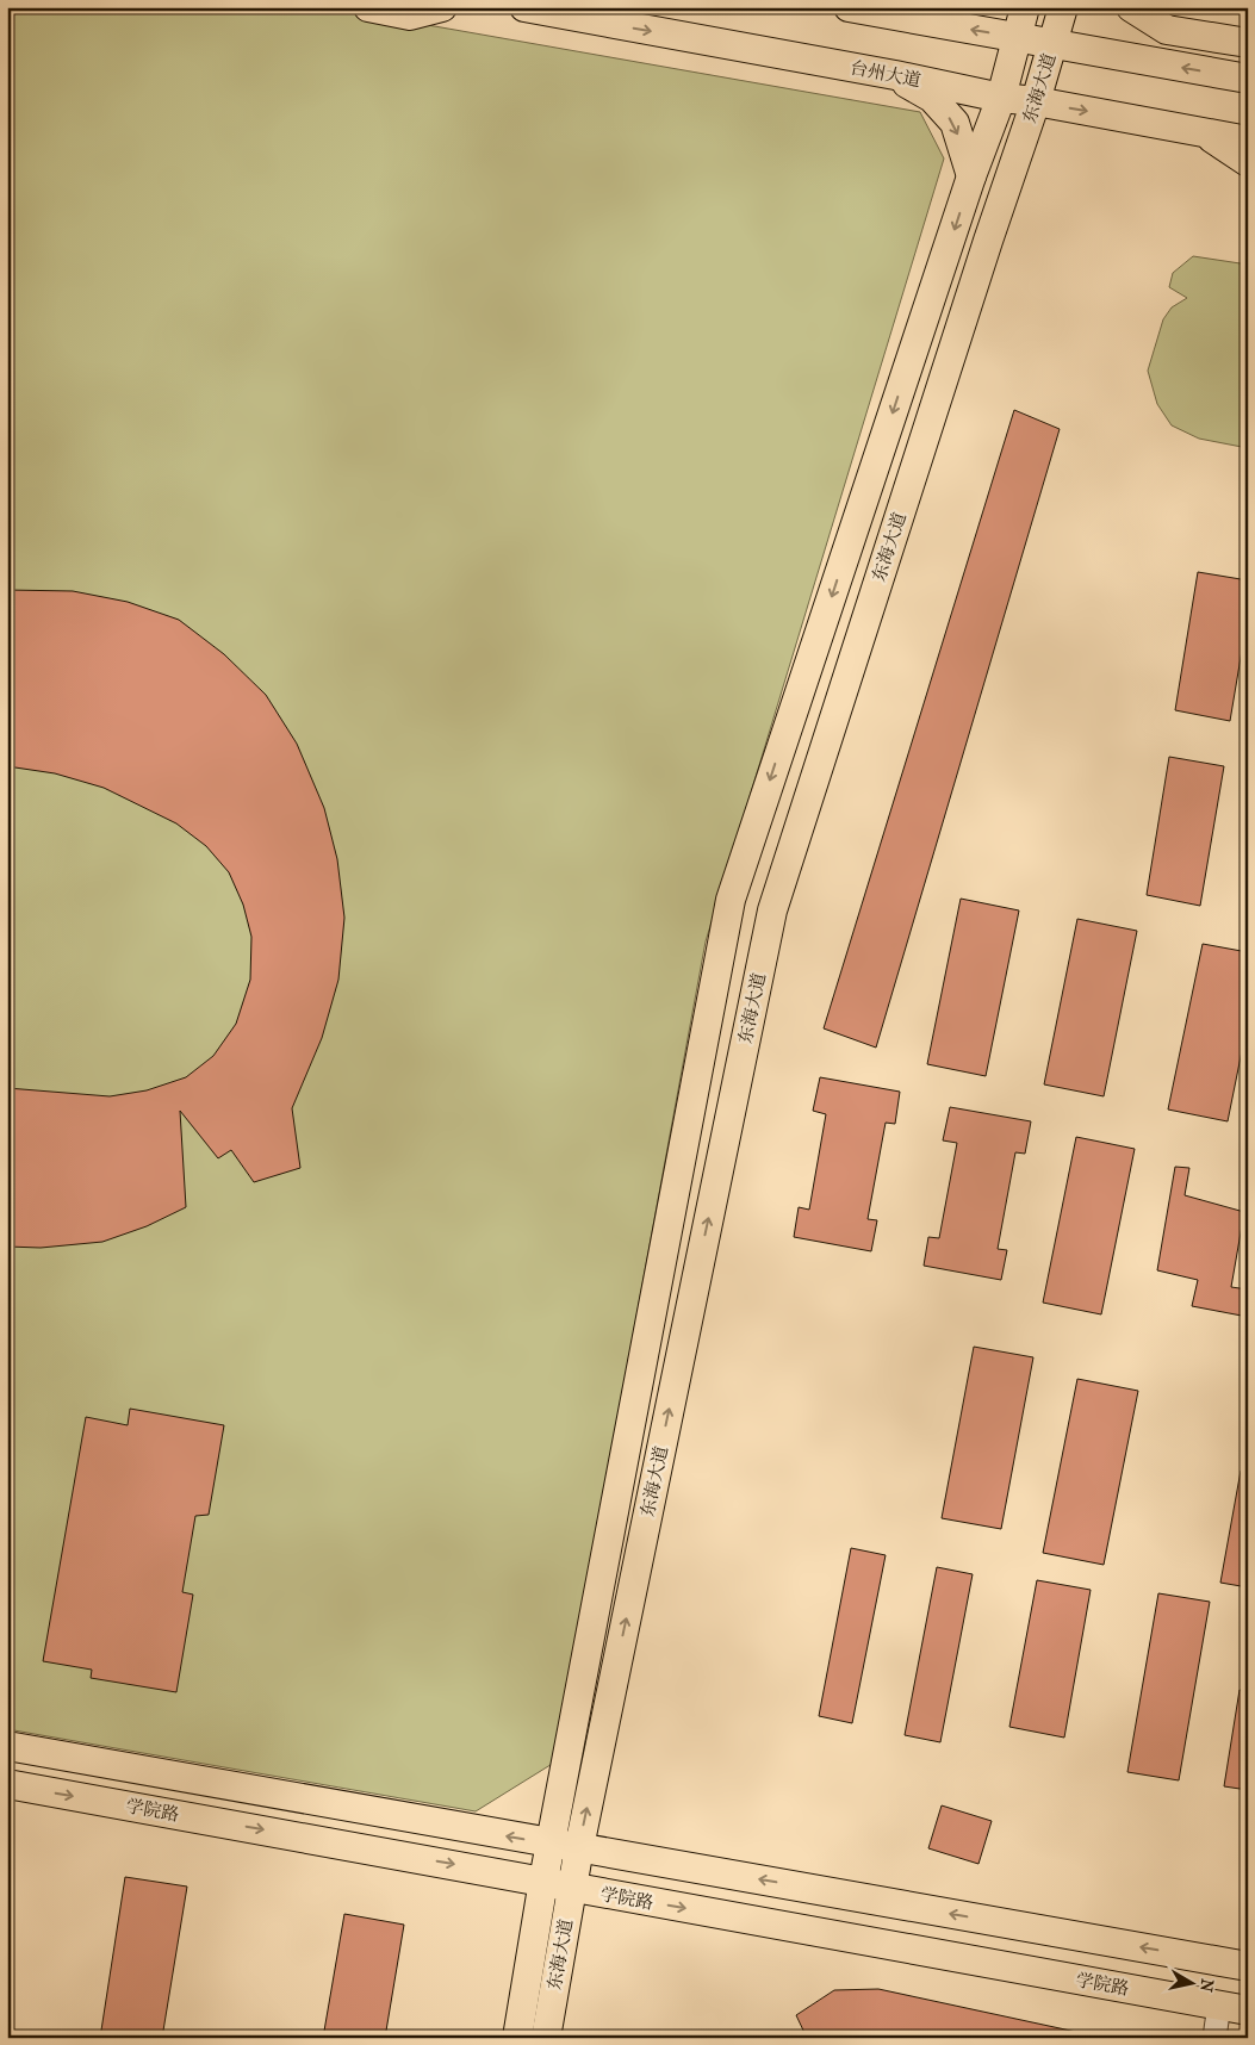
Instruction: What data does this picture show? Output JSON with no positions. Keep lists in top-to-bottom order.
{
  "streets": {
    "main road": ["台州大道", "东海大道", "学院路"]
  },
  "crossings": [
    ["台州大道", "东海大道"],
    ["东海大道", "学院路"]
  ],
  "north": "right"
}
